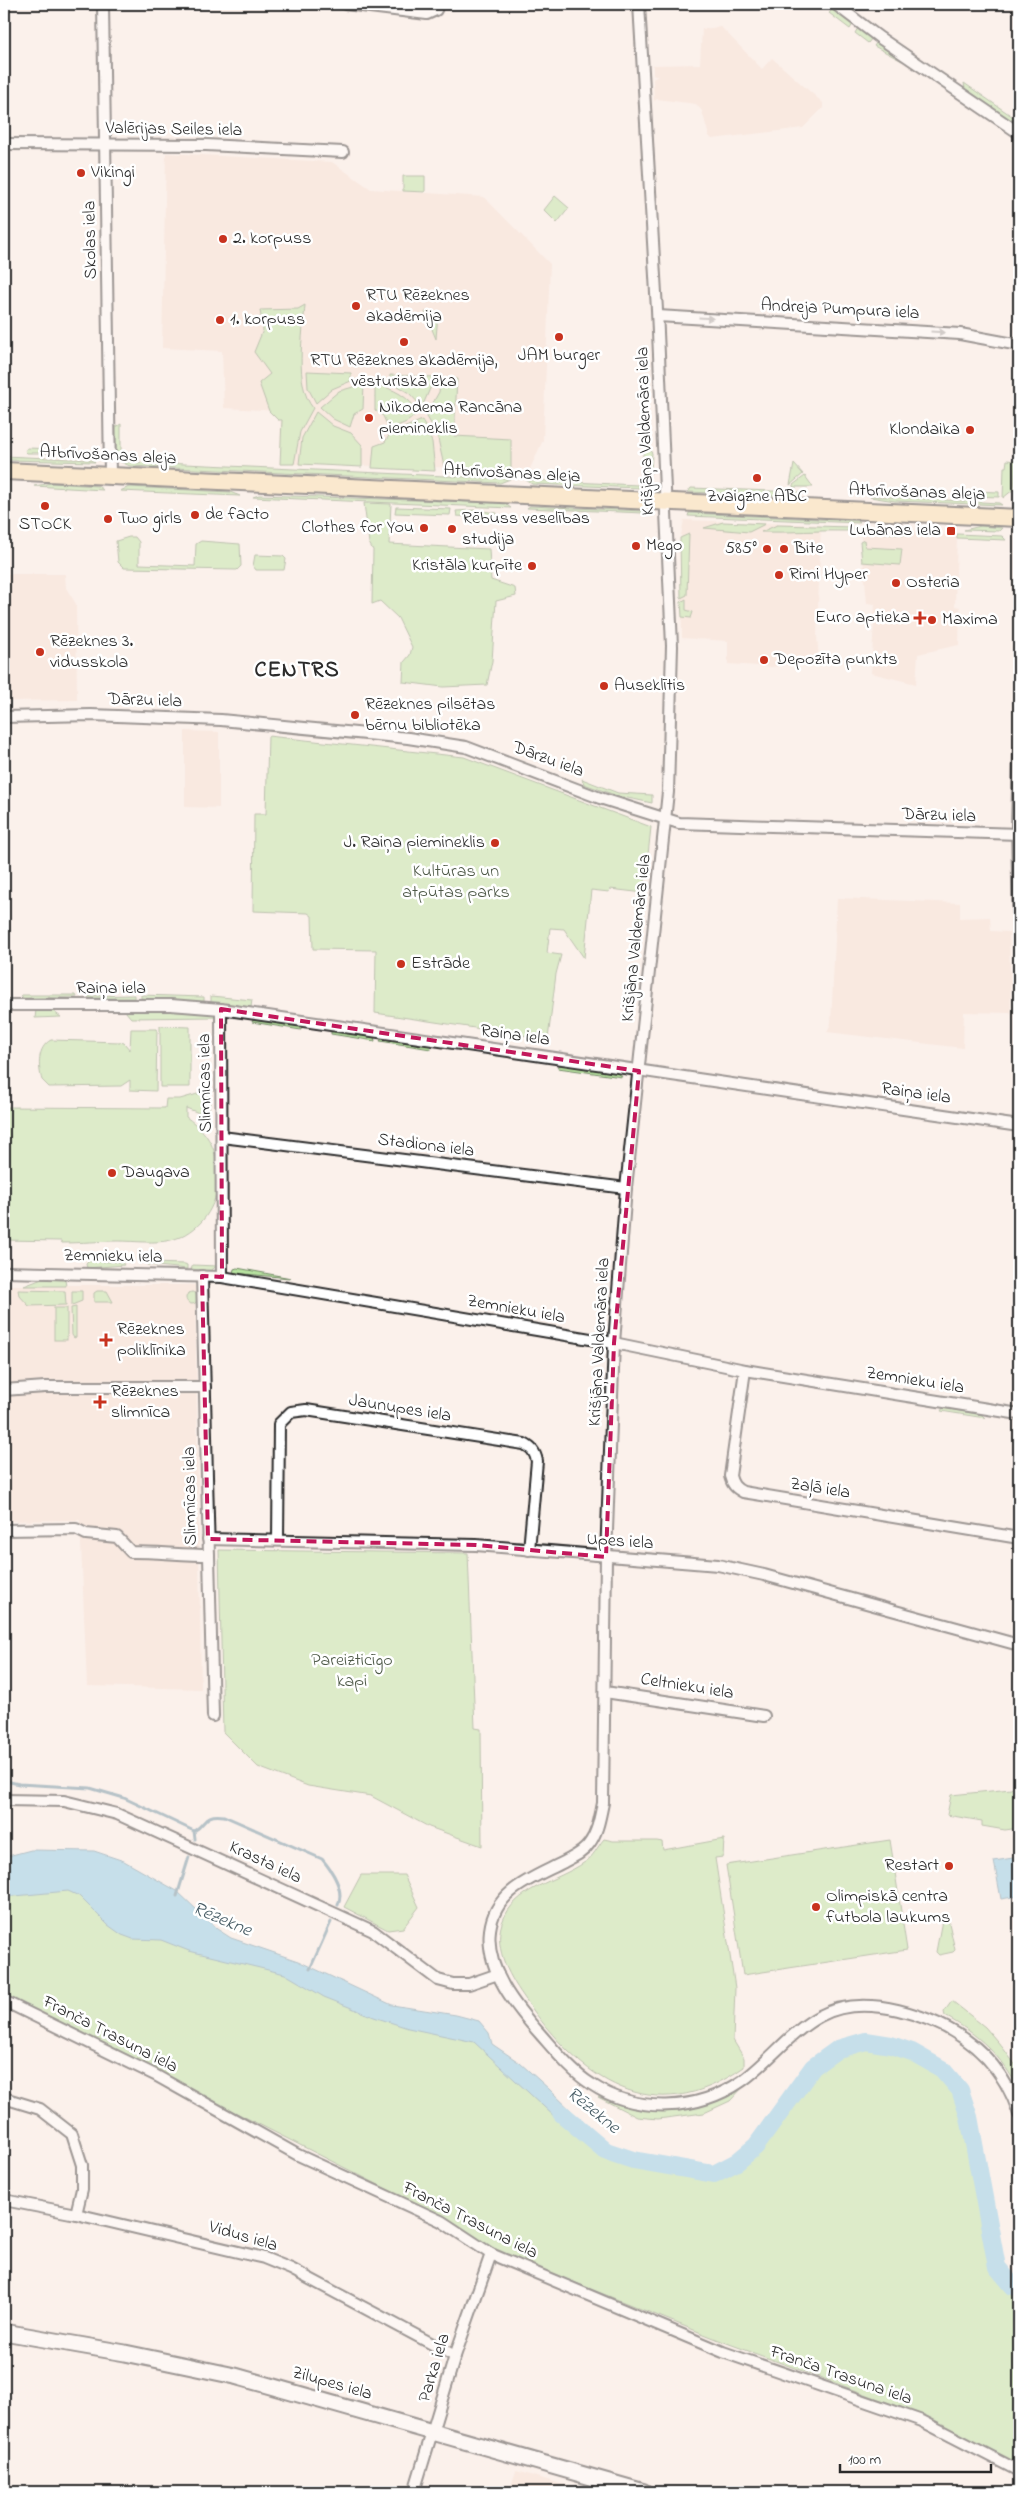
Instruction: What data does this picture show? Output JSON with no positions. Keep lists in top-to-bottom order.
{
  "streets": {
    "main road": ["Atbrīvošanas aleja", "Zilupes iela"],
    "street": [
      "Valērijas Seiles iela",
      "Skolas iela",
      "Andreja Pumpura iela",
      "Krišjāņa Valdemāra iela",
      "Dārzu iela",
      "Raiņa iela",
      "Slimnīcas iela",
      "Stadiona iela",
      "Zemnieku iela",
      "Jaunupes iela",
      "Zaļā iela",
      "Upes iela",
      "Celtnieku iela",
      "Krasta iela",
      "Franča Trasuna iela",
      "Vidus iela",
      "Parka iela"
    ]
  },
  "crossings": [
    ["Valērijas Seiles iela", "Skolas iela"],
    ["Skolas iela", "Atbrīvošanas aleja"],
    ["Andreja Pumpura iela", "Krišjāņa Valdemāra iela"],
    ["Krišjāņa Valdemāra iela", "Atbrīvošanas aleja"],
    ["Krišjāņa Valdemāra iela", "Dārzu iela"],
    ["Krišjāņa Valdemāra iela", "Raiņa iela"],
    ["Krišjāņa Valdemāra iela", "Stadiona iela"],
    ["Krišjāņa Valdemāra iela", "Zemnieku iela"],
    ["Krišjāņa Valdemāra iela", "Upes iela"],
    ["Krišjāņa Valdemāra iela", "Celtnieku iela"],
    ["Krišjāņa Valdemāra iela", "Krasta iela"],
    ["Raiņa iela", "Slimnīcas iela"],
    ["Slimnīcas iela", "Stadiona iela"],
    ["Slimnīcas iela", "Zemnieku iela"],
    ["Slimnīcas iela", "Upes iela"],
    ["Zemnieku iela", "Zaļā iela"],
    ["Jaunupes iela", "Upes iela"],
    ["Franča Trasuna iela", "Parka iela"],
    ["Vidus iela", "Parka iela"],
    ["Parka iela", "Zilupes iela"]
  ],
  "one_way": ["Andreja Pumpura iela"],
  "districts": ["CENTRS"],
  "water": ["Rēzekne"],
  "parks": ["Kultūras un atpūtas parks", "Pareizticīgo kapi"],
  "places": {
    "other": [
      "Vikingi",
      "2. korpuss",
      "RTU Rēzeknes akadēmija",
      "1. korpuss",
      "JAM burger",
      "RTU Rēzeknes akadēmija, vēsturiskā ēka",
      "Nikodema Rancāna piemineklis",
      "Klondaika",
      "Zvaigzne ABC",
      "STOCK",
      "de facto",
      "Two girls",
      "Clothes for You",
      "Rēbuss veselības studija",
      "Mego",
      "585°",
      "Bite",
      "Kristāla kurpīte",
      "Rimi Hyper",
      "Osteria",
      "Maxima",
      "Rēzeknes 3. vidusskola",
      "Depozīta punkts",
      "Auseklītis",
      "Rēzeknes pilsētas bērnu bibliotēka",
      "J. Raiņa piemineklis",
      "Estrāde",
      "Daugava",
      "Restart",
      "Olimpiskā centra futbola laukums"
    ],
    "transit": ["Lubānas iela"],
    "health": ["Euro aptieka", "Rēzeknes poliklīnika", "Rēzeknes slimnīca"]
  },
  "scale_bar": "100 m"
}
